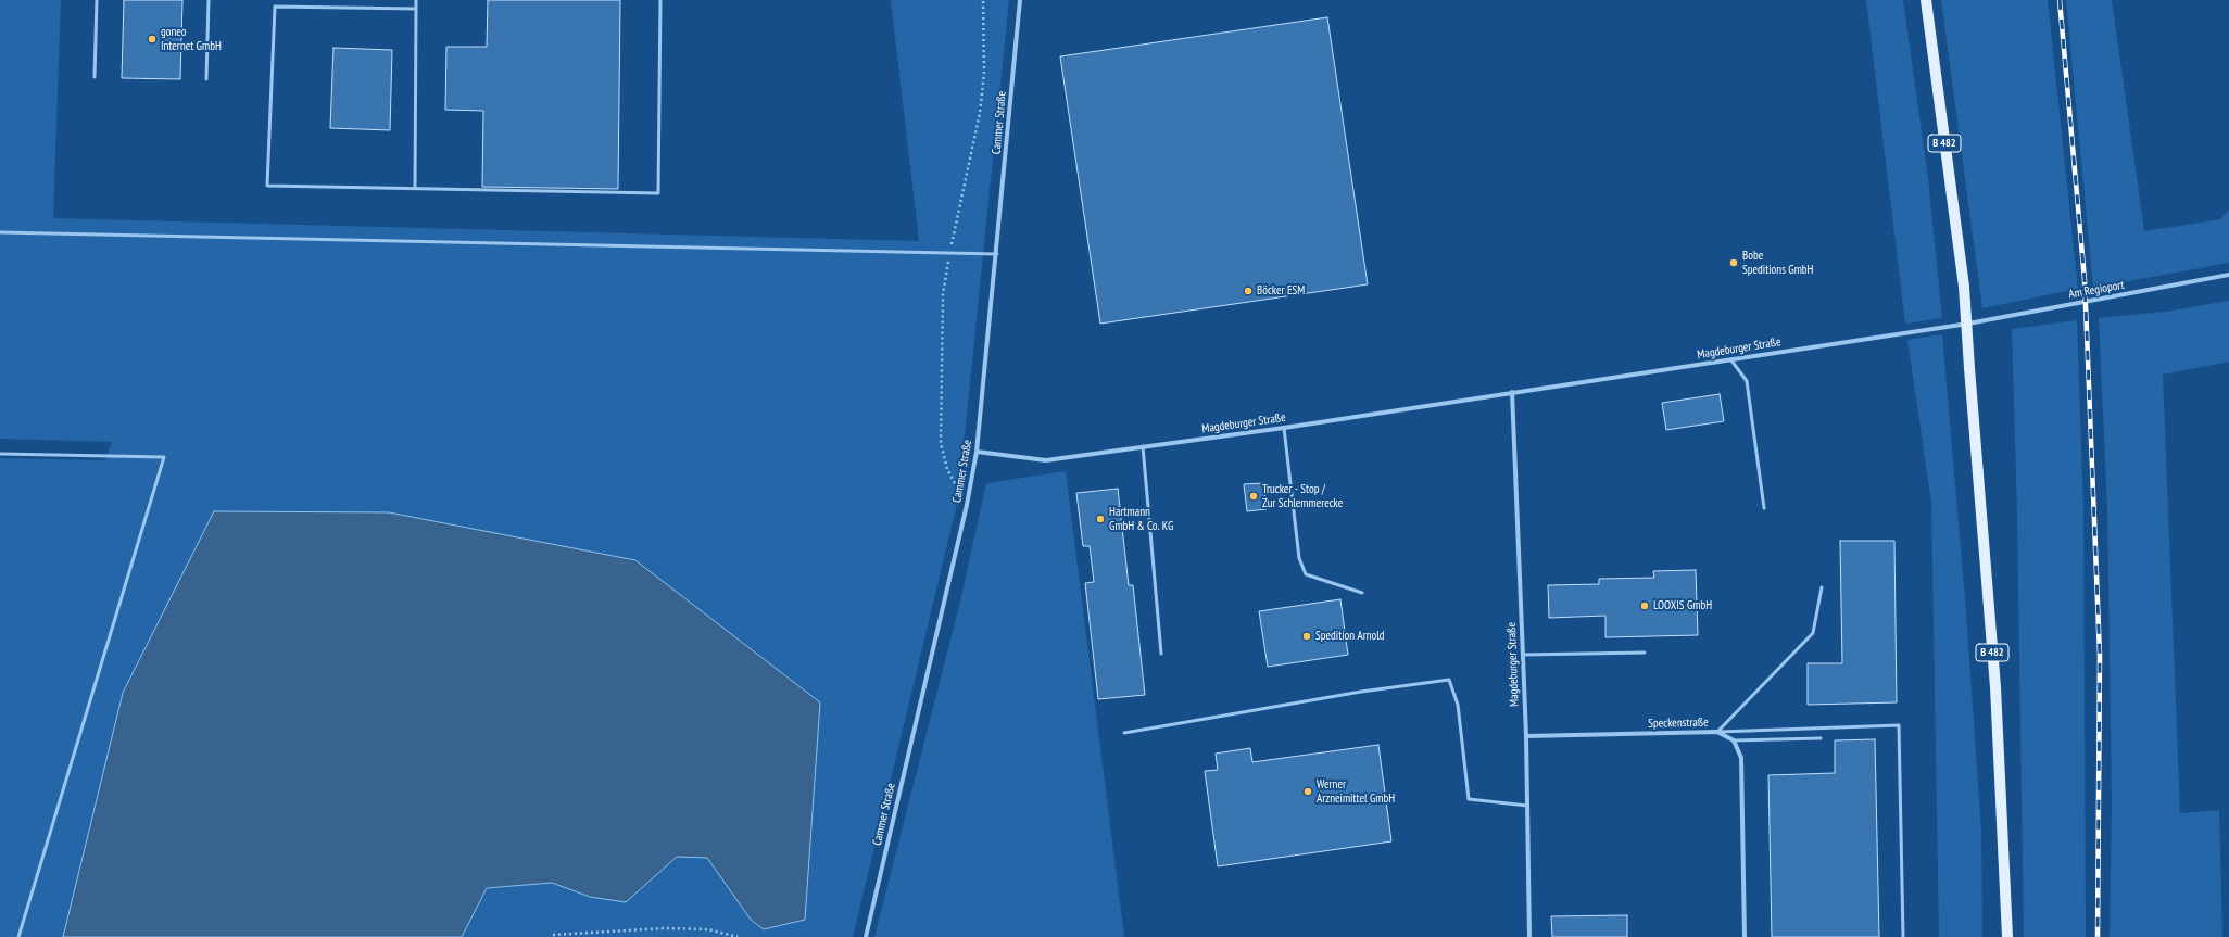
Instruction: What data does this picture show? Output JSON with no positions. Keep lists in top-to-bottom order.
{
  "streets": {
    "main road": ["B 482"],
    "street": [
      "Cammer Straße",
      "Am Regioport",
      "Magdeburger Straße",
      "Speckenstraße"
    ]
  },
  "crossings": [
    ["Cammer Straße", "Magdeburger Straße"],
    ["Am Regioport", "Magdeburger Straße"],
    ["Magdeburger Straße", "Speckenstraße"]
  ],
  "places": [
    "goneo Internet GmbH",
    "Bobe Speditions GmbH",
    "Böcker ESM",
    "Trucker - Stop / Zur Schlemmerecke",
    "Hartmann GmbH & Co. KG",
    "LOOXIS GmbH",
    "Spedition Arnold",
    "Werner Arzneimittel GmbH"
  ]
}
